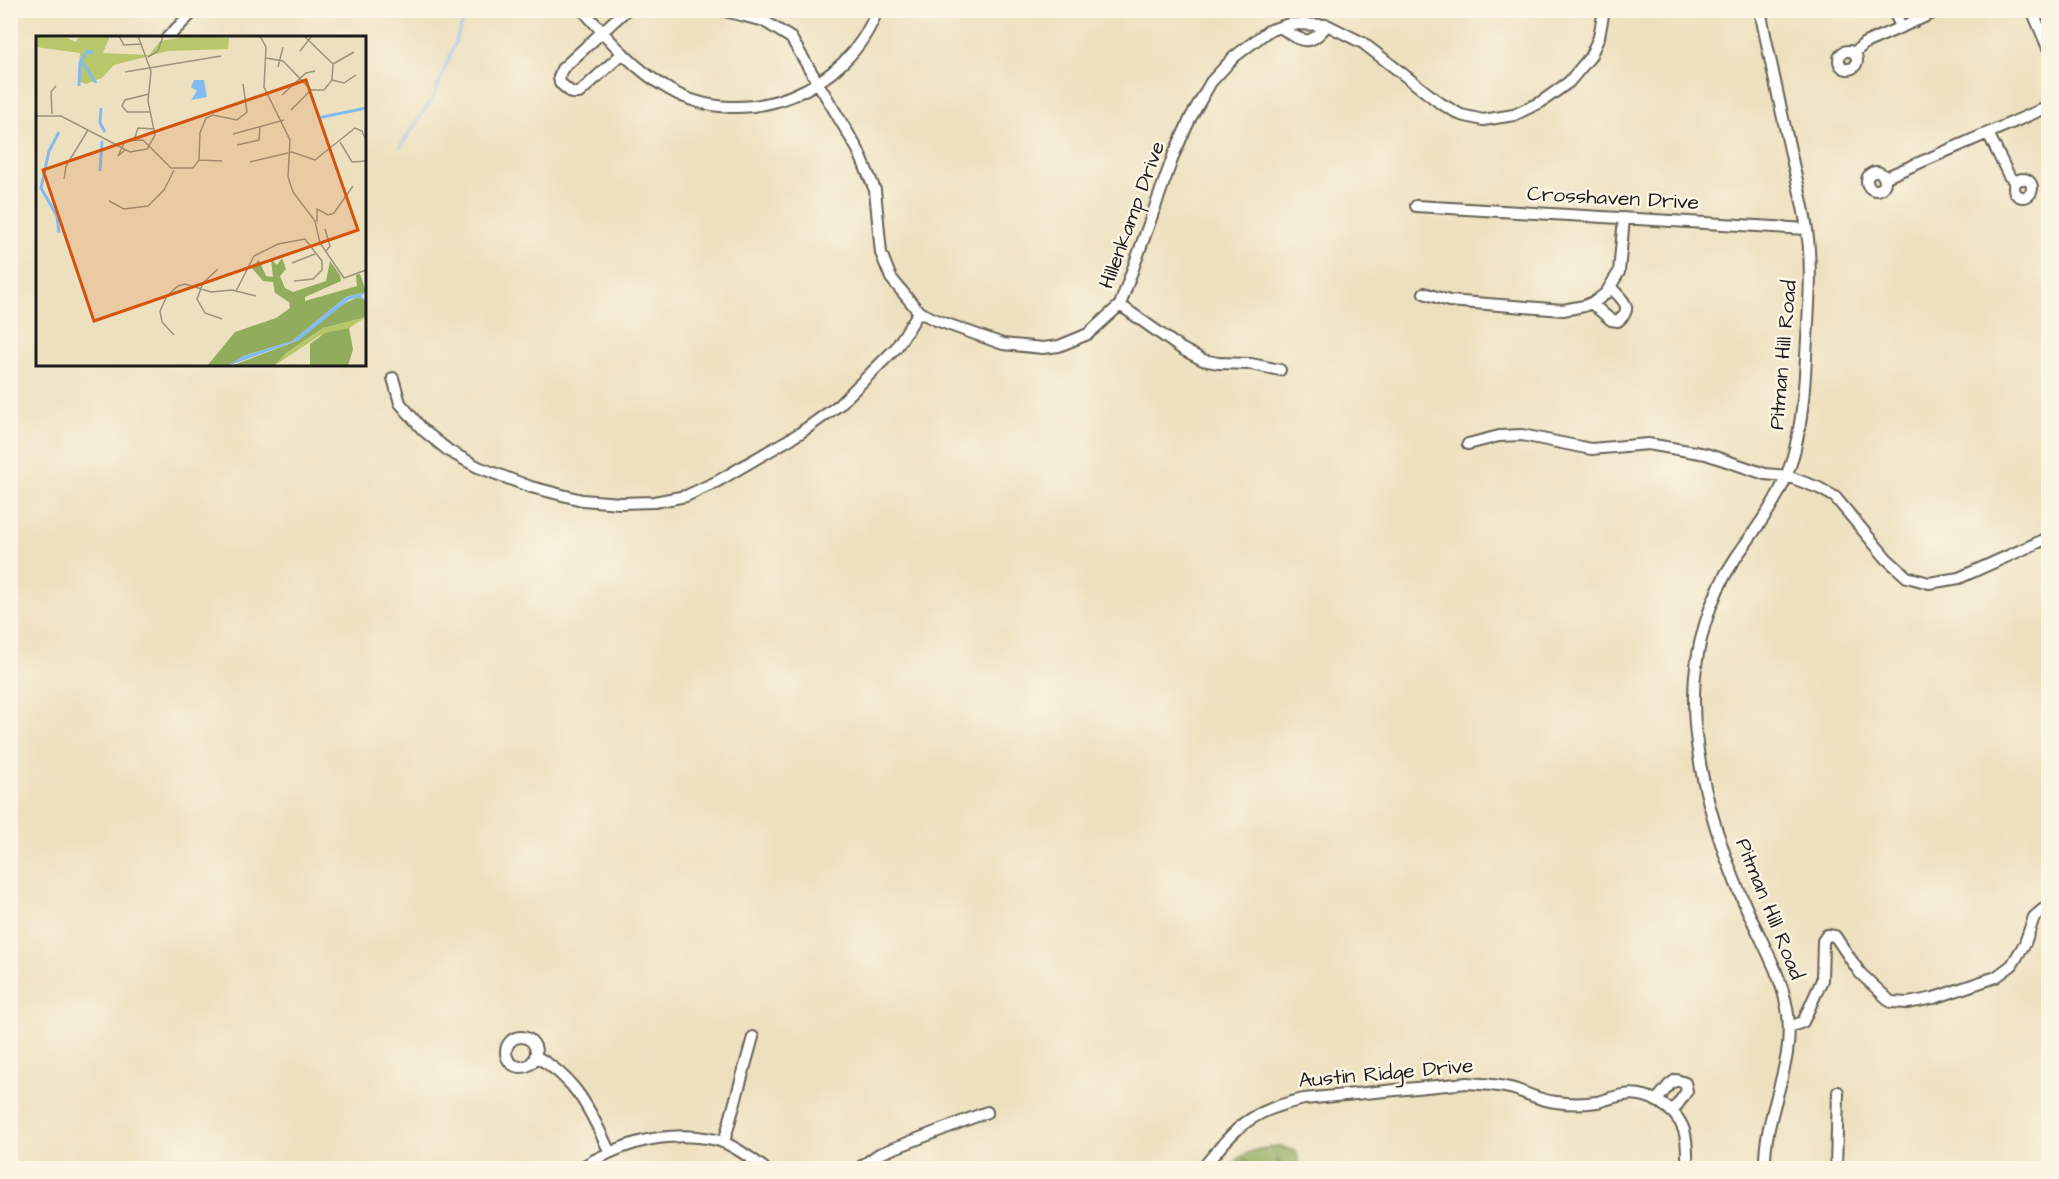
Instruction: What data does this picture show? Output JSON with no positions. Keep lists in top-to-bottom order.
{
  "streets": {
    "street": [
      "Crosshaven Drive",
      "Hillenkamp Drive",
      "Pitman Hill Road",
      "Austin Ridge Drive"
    ]
  },
  "crossings": [
    ["Crosshaven Drive", "Pitman Hill Road"]
  ]
}
